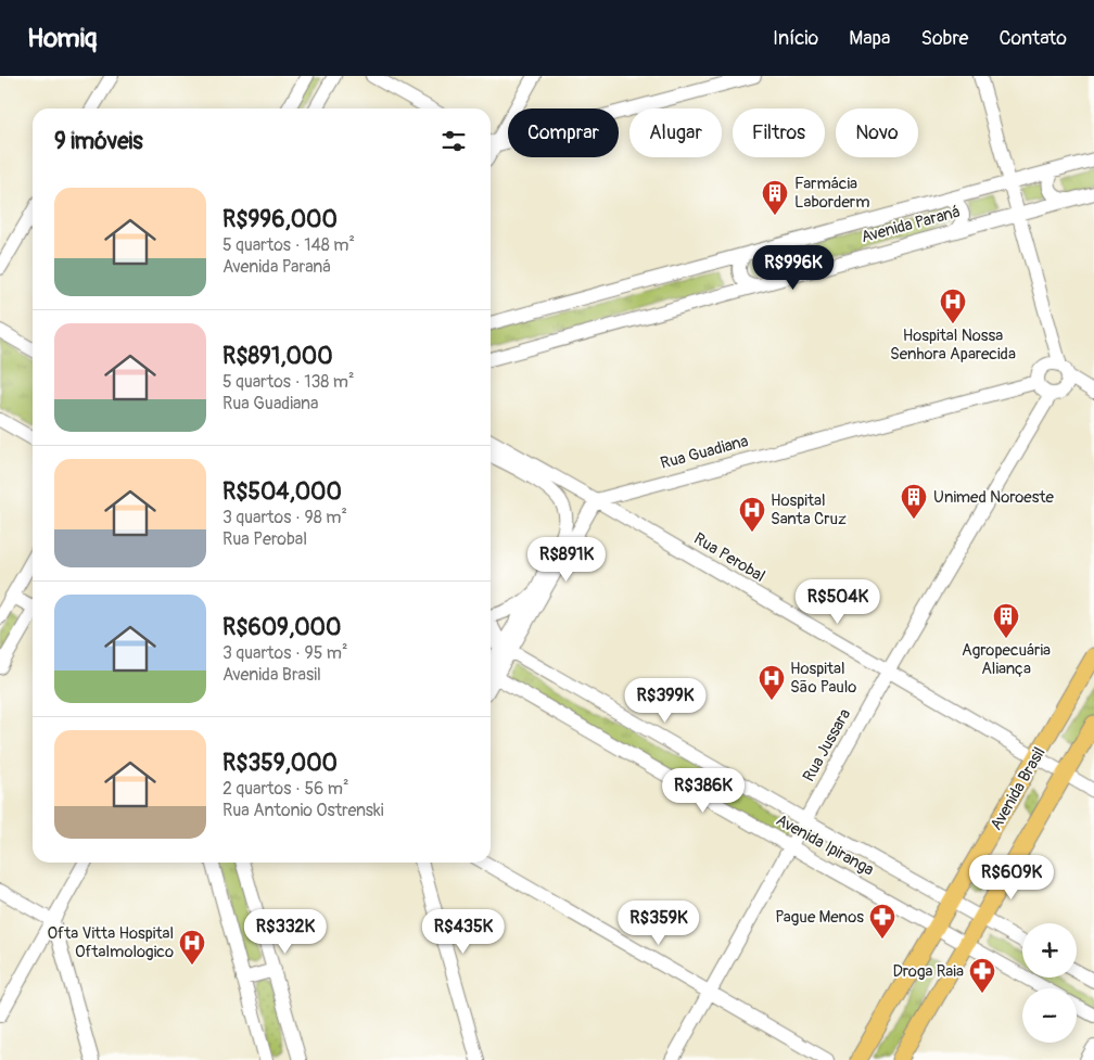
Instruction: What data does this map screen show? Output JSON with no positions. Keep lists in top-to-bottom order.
{
  "streets": {
    "main road": ["Avenida Brasil"],
    "street": [
      "Avenida Paraná",
      "Rua Guadiana",
      "Rua Perobal",
      "Rua Jussara",
      "Avenida Ipiranga"
    ]
  },
  "crossings": [
    ["Rua Guadiana", "Rua Perobal"],
    ["Rua Guadiana", "Rua Jussara"],
    ["Rua Perobal", "Rua Jussara"],
    ["Rua Perobal", "Avenida Brasil"],
    ["Rua Jussara", "Avenida Ipiranga"],
    ["Avenida Brasil", "Avenida Ipiranga"]
  ],
  "places": {
    "building": ["Farmácia Laborderm", "Unimed Noroeste", "Agropecuária Aliança"],
    "hospital": [
      "Hospital Nossa Senhora Aparecida",
      "Hospital Santa Cruz",
      "Hospital São Paulo",
      "Ofta Vitta Hospital Oftalmologico"
    ],
    "pharmacy": ["Pague Menos", "Droga Raia"]
  },
  "page": {
    "header": "Homiq",
    "nav": [
      "Início",
      "Mapa",
      "Sobre",
      "Contato"
    ],
    "chip": [
      "Comprar",
      "Alugar",
      "Filtros",
      "Novo"
    ],
    "heading": "9 imóveis",
    "list": [
      {
        "name": "R$996,000",
        "note": "5 quartos · 148 m² · Avenida Paraná"
      },
      {
        "name": "R$891,000",
        "note": "5 quartos · 138 m² · Rua Guadiana"
      },
      {
        "name": "R$504,000",
        "note": "3 quartos · 98 m² · Rua Perobal"
      },
      {
        "name": "R$609,000",
        "note": "3 quartos · 95 m² · Avenida Brasil"
      },
      {
        "name": "R$359,000",
        "note": "2 quartos · 56 m² · Rua Antonio Ostrenski"
      }
    ],
    "price": [
      "R$996K",
      "R$891K",
      "R$504K",
      "R$399K",
      "R$386K",
      "R$609K",
      "R$359K",
      "R$332K",
      "R$435K"
    ],
    "map_buttons": ["+", "−"]
  }
}
